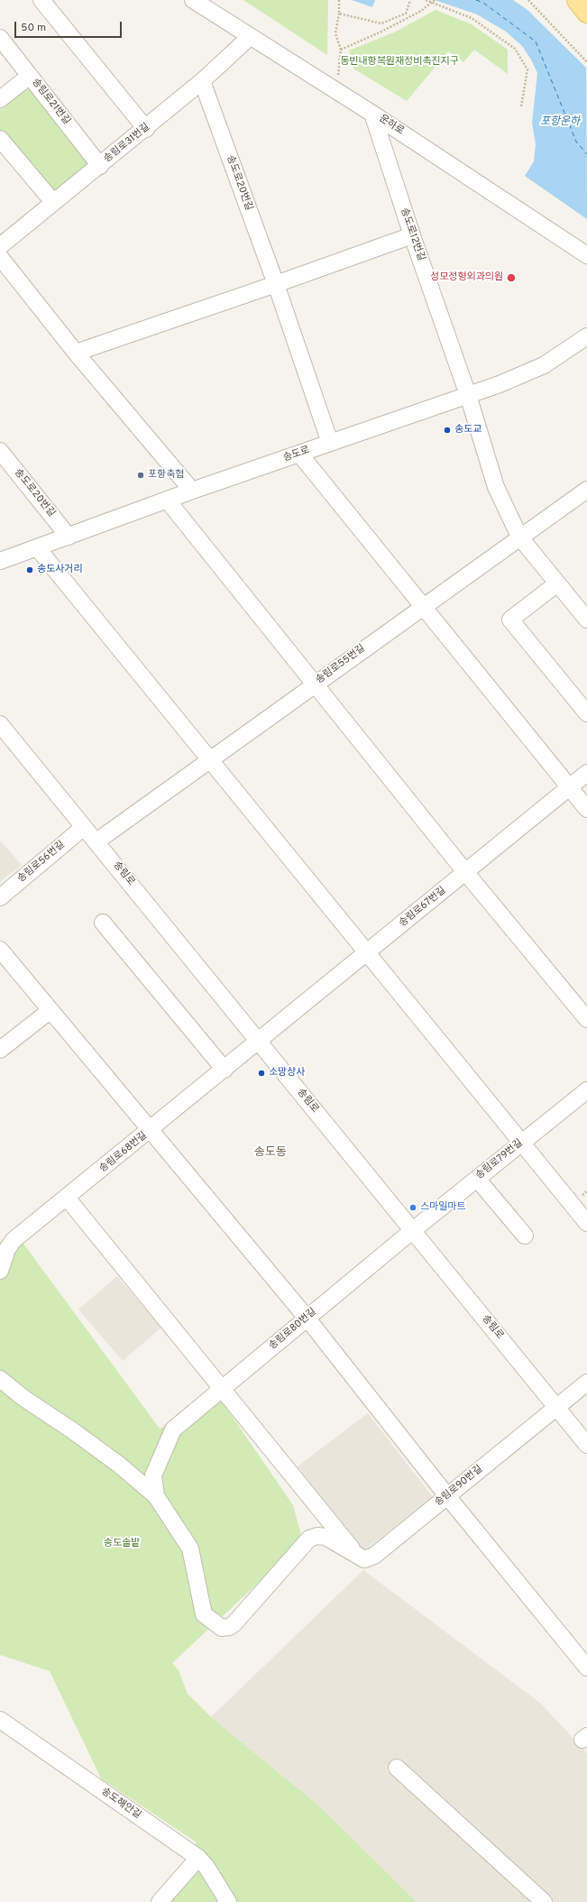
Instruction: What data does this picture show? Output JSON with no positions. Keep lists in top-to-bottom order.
{
  "streets": {
    "street": [
      "송림로21번길",
      "운하로",
      "송림로31번길",
      "송도로20번길",
      "송도로12번길",
      "송도로",
      "송림로55번길",
      "송림로56번길",
      "송림로",
      "송림로67번길",
      "송림로68번길",
      "송림로79번길",
      "송림로80번길",
      "송림로90번길",
      "송도해안길"
    ]
  },
  "crossings": [
    ["송림로21번길", "송림로31번길"],
    ["운하로", "송림로31번길"],
    ["운하로", "송도로12번길"],
    ["송림로31번길", "송도로20번길"],
    ["송도로20번길", "송도로"],
    ["송도로12번길", "송도로"],
    ["송도로12번길", "송림로55번길"],
    ["송림로55번길", "송림로"],
    ["송림로56번길", "송림로"],
    ["송림로", "송림로67번길"],
    ["송림로", "송림로68번길"],
    ["송림로", "송림로79번길"],
    ["송림로", "송림로80번길"],
    ["송림로", "송림로90번길"],
    ["송림로67번길", "송림로68번길"],
    ["송림로79번길", "송림로80번길"]
  ],
  "districts": ["송도동"],
  "water": ["포항운하"],
  "parks": ["동빈내항복원재정비촉진지구", "송도솔밭"],
  "places": [
    "성모정형외과의원",
    "송도교",
    "포항축협",
    "송도사거리",
    "소망상사",
    "스마일마트"
  ],
  "scale_bar": "50 m"
}
